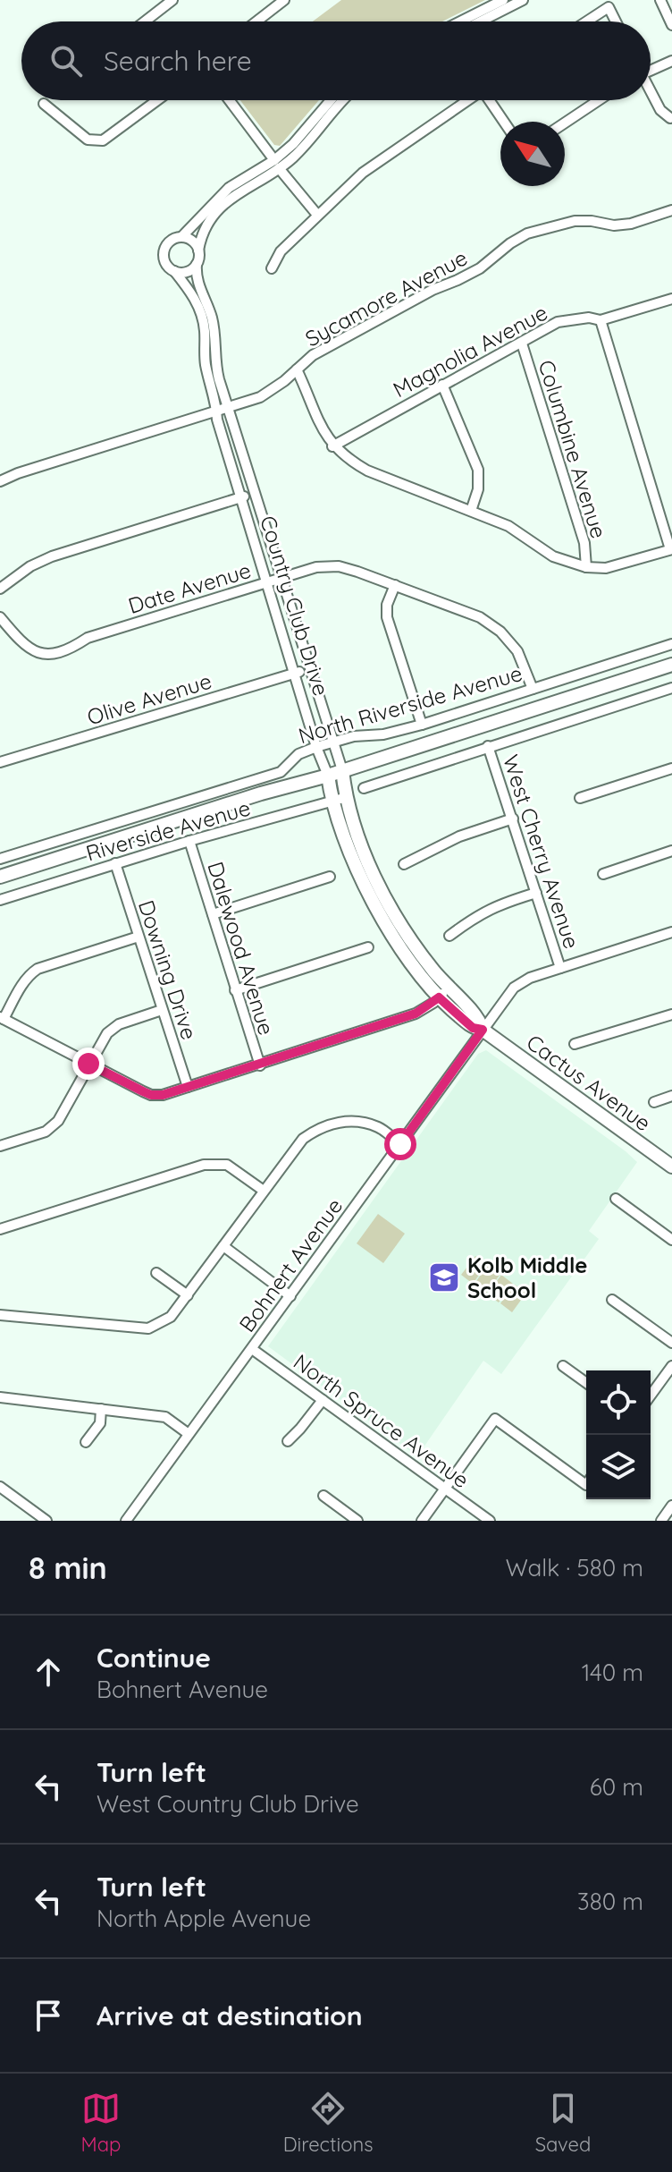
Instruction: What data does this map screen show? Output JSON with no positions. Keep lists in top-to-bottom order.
{
  "streets": {
    "main road": ["Country Club Drive", "North Riverside Avenue", "Cactus Avenue"],
    "street": [
      "Sycamore Avenue",
      "Magnolia Avenue",
      "Columbine Avenue",
      "Date Avenue",
      "Olive Avenue",
      "Riverside Avenue",
      "West Cherry Avenue",
      "Dalewood Avenue",
      "Downing Drive",
      "Bohnert Avenue",
      "North Spruce Avenue"
    ]
  },
  "crossings": [
    ["Sycamore Avenue", "Country Club Drive"],
    ["Magnolia Avenue", "Columbine Avenue"],
    ["Date Avenue", "Country Club Drive"],
    ["Date Avenue", "North Riverside Avenue"],
    ["Country Club Drive", "Olive Avenue"],
    ["Country Club Drive", "North Riverside Avenue"],
    ["Country Club Drive", "Riverside Avenue"],
    ["Country Club Drive", "Cactus Avenue"],
    ["Riverside Avenue", "Dalewood Avenue"],
    ["Riverside Avenue", "Downing Drive"],
    ["West Cherry Avenue", "Bohnert Avenue"],
    ["Cactus Avenue", "Bohnert Avenue"],
    ["Bohnert Avenue", "North Spruce Avenue"]
  ],
  "places": {
    "school or university": ["Kolb Middle School"]
  },
  "north": "top left",
  "page": {
    "search": "Search here",
    "heading": ["8 min", "Walk · 580 m"],
    "list": [
      ["Continue", "Bohnert Avenue", "140 m"],
      ["Turn left", "West Country Club Drive", "60 m"],
      ["Turn left", "North Apple Avenue", "380 m"],
      "Arrive at destination"
    ],
    "nav": ["Map", "Directions", "Saved"]
  }
}
